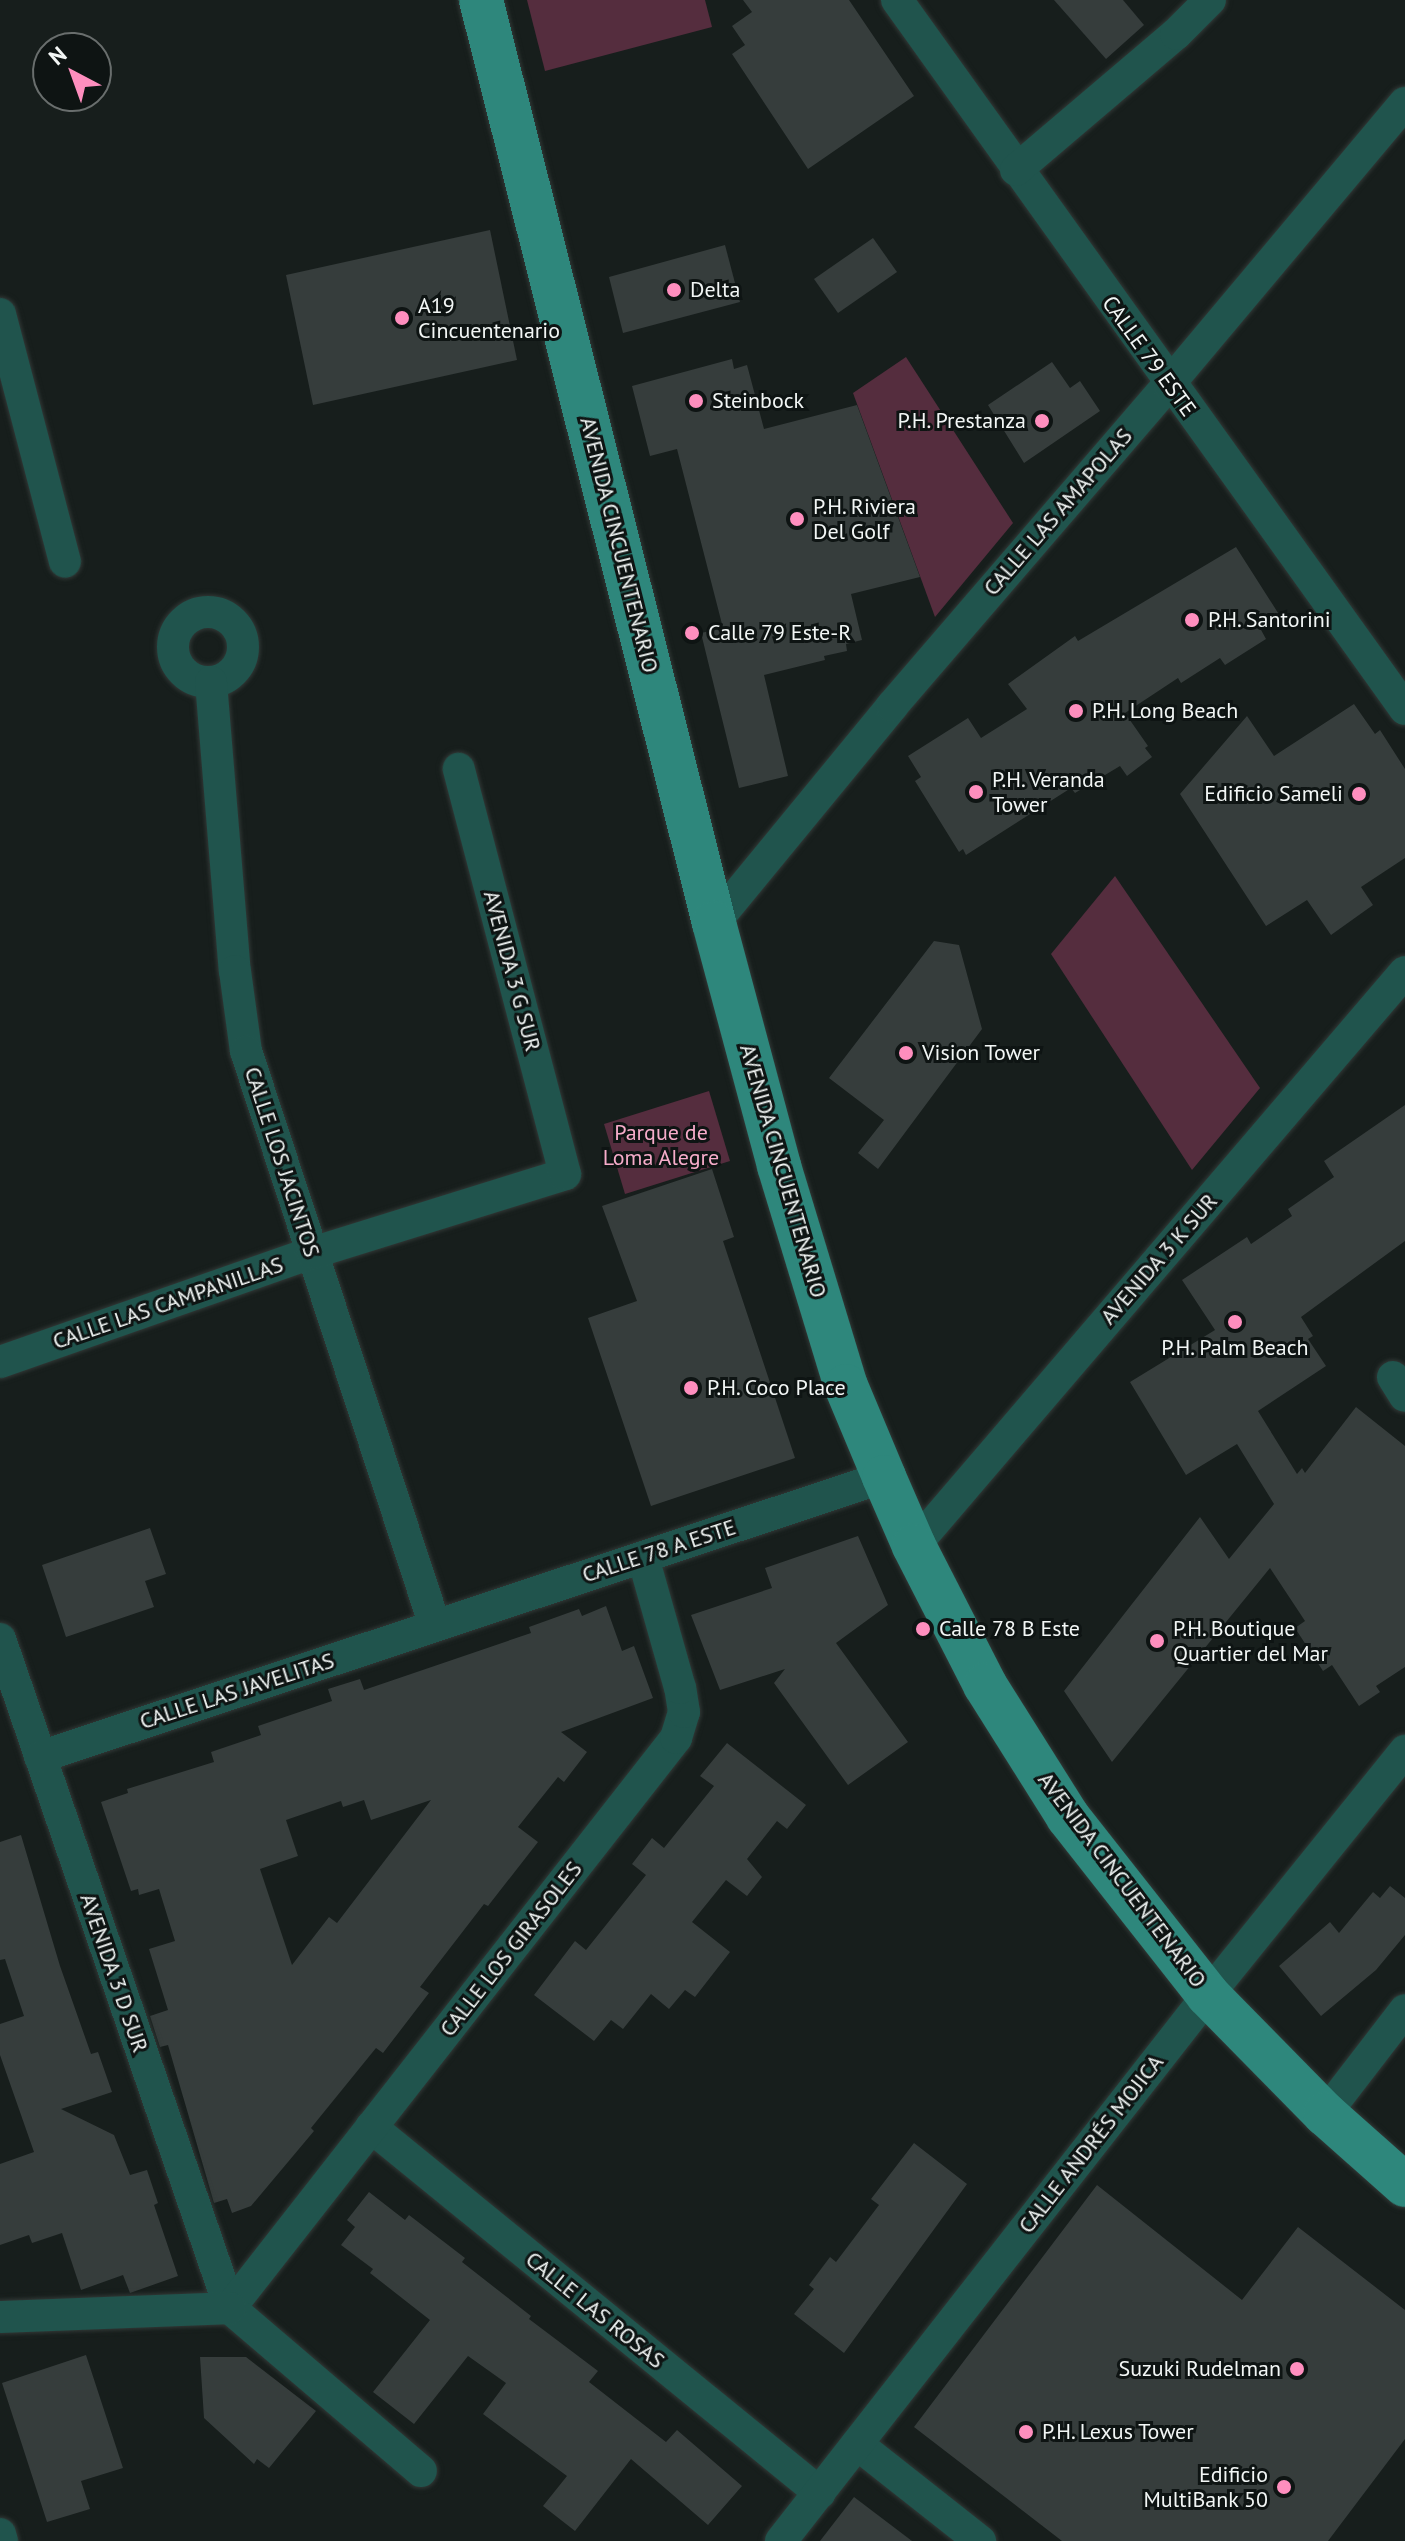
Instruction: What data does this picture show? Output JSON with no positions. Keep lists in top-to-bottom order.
{
  "streets": {
    "main road": ["AVENIDA CINCUENTENARIO"],
    "street": [
      "CALLE 79 ESTE",
      "CALLE LAS AMAPOLAS",
      "AVENIDA 3 G SUR",
      "CALLE LOS JACINTOS",
      "AVENIDA 3 K SUR",
      "CALLE LAS CAMPANILLAS",
      "CALLE 78 A ESTE",
      "CALLE LAS JAVELITAS",
      "CALLE LOS GIRASOLES",
      "AVENIDA 3 D SUR",
      "CALLE ANDRÉS MOJICA",
      "CALLE LAS ROSAS"
    ]
  },
  "crossings": [
    ["CALLE 79 ESTE", "CALLE LAS AMAPOLAS"],
    ["CALLE LAS AMAPOLAS", "AVENIDA CINCUENTENARIO"],
    ["AVENIDA CINCUENTENARIO", "AVENIDA 3 K SUR"],
    ["AVENIDA CINCUENTENARIO", "CALLE 78 A ESTE"],
    ["AVENIDA CINCUENTENARIO", "CALLE ANDRÉS MOJICA"],
    ["AVENIDA 3 G SUR", "CALLE LAS CAMPANILLAS"],
    ["CALLE LOS JACINTOS", "CALLE LAS CAMPANILLAS"],
    ["CALLE LOS JACINTOS", "CALLE 78 A ESTE"],
    ["CALLE LOS JACINTOS", "CALLE LAS JAVELITAS"],
    ["CALLE 78 A ESTE", "CALLE LAS JAVELITAS"],
    ["CALLE 78 A ESTE", "CALLE LOS GIRASOLES"],
    ["CALLE LAS JAVELITAS", "AVENIDA 3 D SUR"],
    ["CALLE LOS GIRASOLES", "AVENIDA 3 D SUR"],
    ["CALLE LOS GIRASOLES", "CALLE LAS ROSAS"],
    ["CALLE ANDRÉS MOJICA", "CALLE LAS ROSAS"]
  ],
  "parks": ["Parque de Loma Alegre"],
  "places": [
    "Delta",
    "A19 Cincuentenario",
    "Steinbock",
    "P.H. Prestanza",
    "P.H. Riviera Del Golf",
    "P.H. Santorini",
    "Calle 79 Este-R",
    "P.H. Long Beach",
    "P.H. Veranda Tower",
    "Edificio Sameli",
    "Vision Tower",
    "P.H. Palm Beach",
    "P.H. Coco Place",
    "Calle 78 B Este",
    "P.H. Boutique Quartier del Mar",
    "Suzuki Rudelman",
    "P.H. Lexus Tower",
    "Edificio MultiBank 50"
  ],
  "north": "top left"
}
